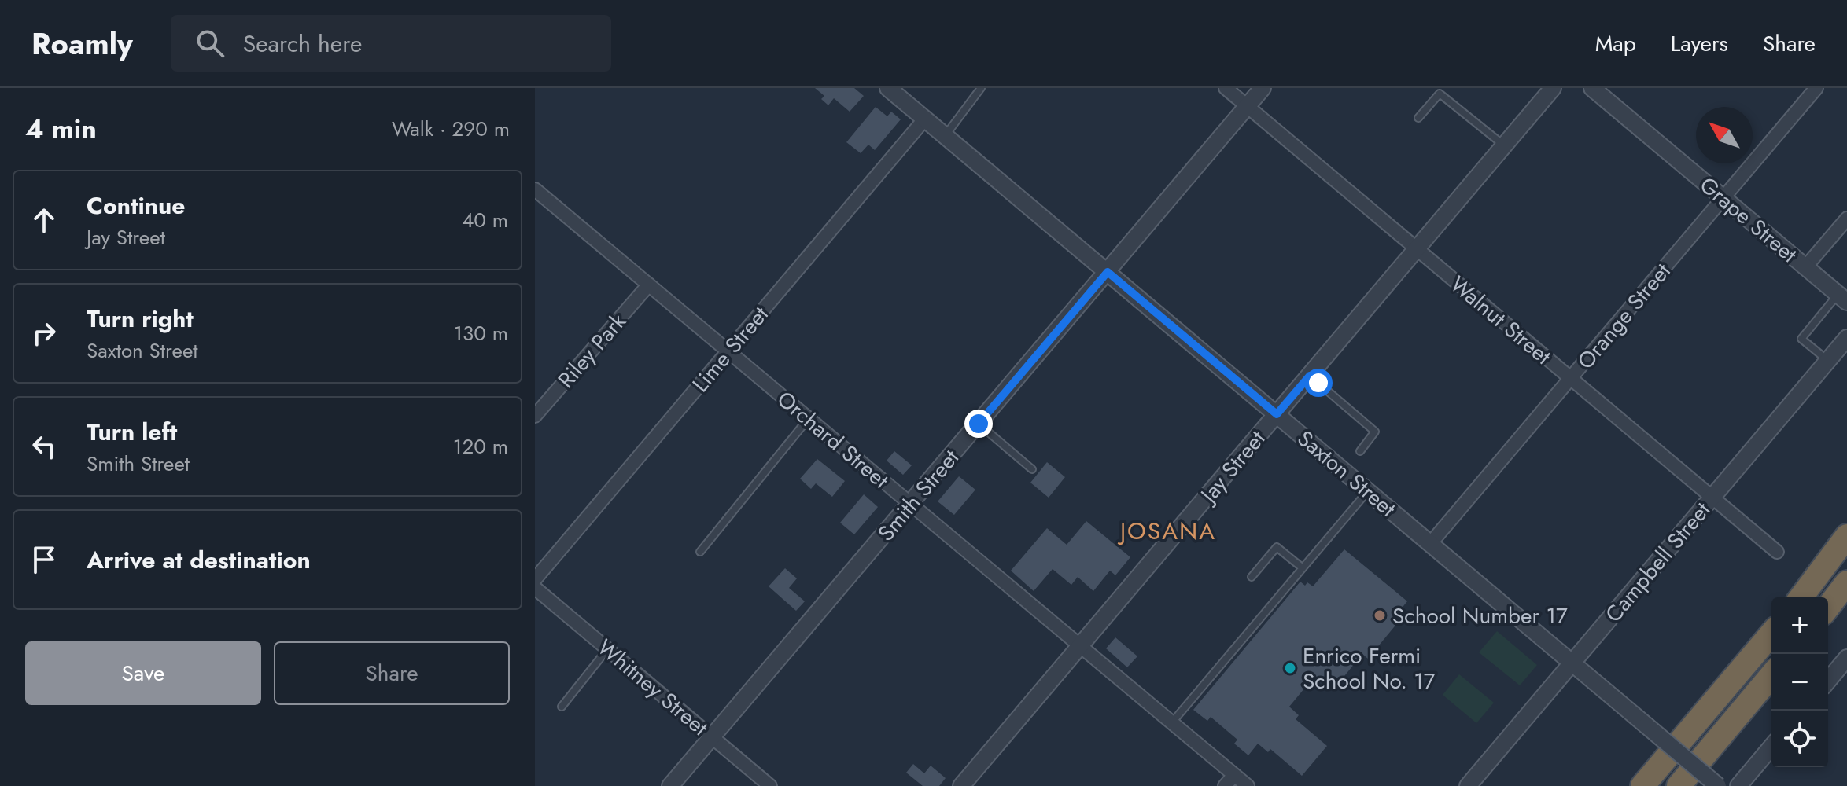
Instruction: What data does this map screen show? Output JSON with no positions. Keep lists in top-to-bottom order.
{
  "streets": {
    "street": [
      "Grape Street",
      "Orange Street",
      "Walnut Street",
      "Lime Street",
      "Riley Park",
      "Orchard Street",
      "Jay Street",
      "Saxton Street",
      "Smith Street",
      "Campbell Street",
      "Whitney Street"
    ]
  },
  "crossings": [
    ["Grape Street", "Orange Street"],
    ["Orange Street", "Walnut Street"],
    ["Orange Street", "Saxton Street"],
    ["Walnut Street", "Jay Street"],
    ["Walnut Street", "Smith Street"],
    ["Walnut Street", "Campbell Street"],
    ["Lime Street", "Orchard Street"],
    ["Lime Street", "Saxton Street"],
    ["Riley Park", "Orchard Street"],
    ["Orchard Street", "Jay Street"],
    ["Orchard Street", "Smith Street"],
    ["Jay Street", "Saxton Street"],
    ["Saxton Street", "Smith Street"],
    ["Saxton Street", "Campbell Street"],
    ["Smith Street", "Whitney Street"]
  ],
  "districts": ["JOSANA"],
  "places": ["School Number 17", "Enrico Fermi School No. 17"],
  "north": "top left",
  "page": {
    "header": "Roamly",
    "search": "Search here",
    "nav": ["Map", "Layers", "Share"],
    "heading": ["4 min", "Walk · 290 m"],
    "list": [
      ["Continue", "Jay Street", "40 m"],
      ["Turn right", "Saxton Street", "130 m"],
      ["Turn left", "Smith Street", "120 m"],
      "Arrive at destination"
    ],
    "map_buttons": ["+", "−"],
    "buttons": ["Save", "Share"]
  }
}
